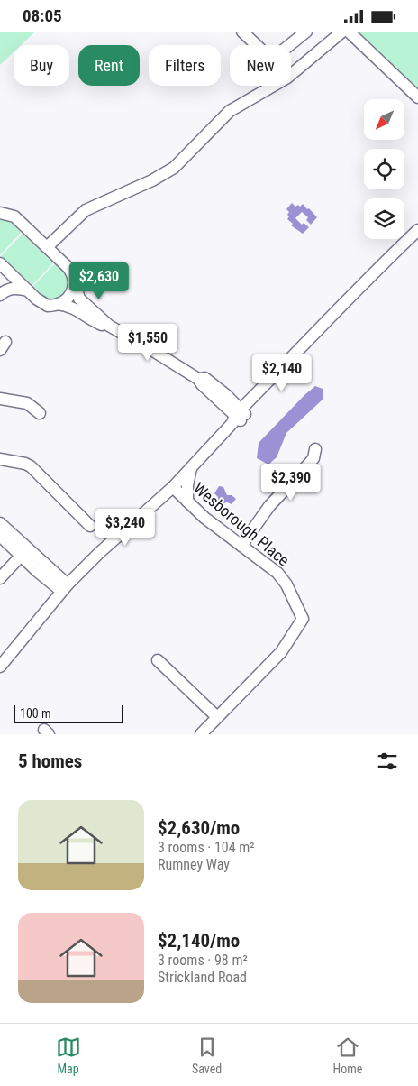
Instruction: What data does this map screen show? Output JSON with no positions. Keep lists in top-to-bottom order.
{
  "streets": {
    "street": ["Wesborough Place"]
  },
  "scale_bar": "100 m",
  "north": "bottom left",
  "page": {
    "status": "08:05",
    "chip": [
      "Buy",
      "Rent",
      "Filters",
      "New"
    ],
    "price": [
      "$2,630",
      "$1,550",
      "$2,140",
      "$2,390",
      "$3,240"
    ],
    "scale": "100 m",
    "heading": "5 homes",
    "list": [
      {
        "name": "$2,630/mo",
        "note": "3 rooms · 104 m² · Rumney Way"
      },
      {
        "name": "$2,140/mo",
        "note": "3 rooms · 98 m² · Strickland Road"
      }
    ],
    "tabs": ["Map", "Saved", "Home"]
  }
}
